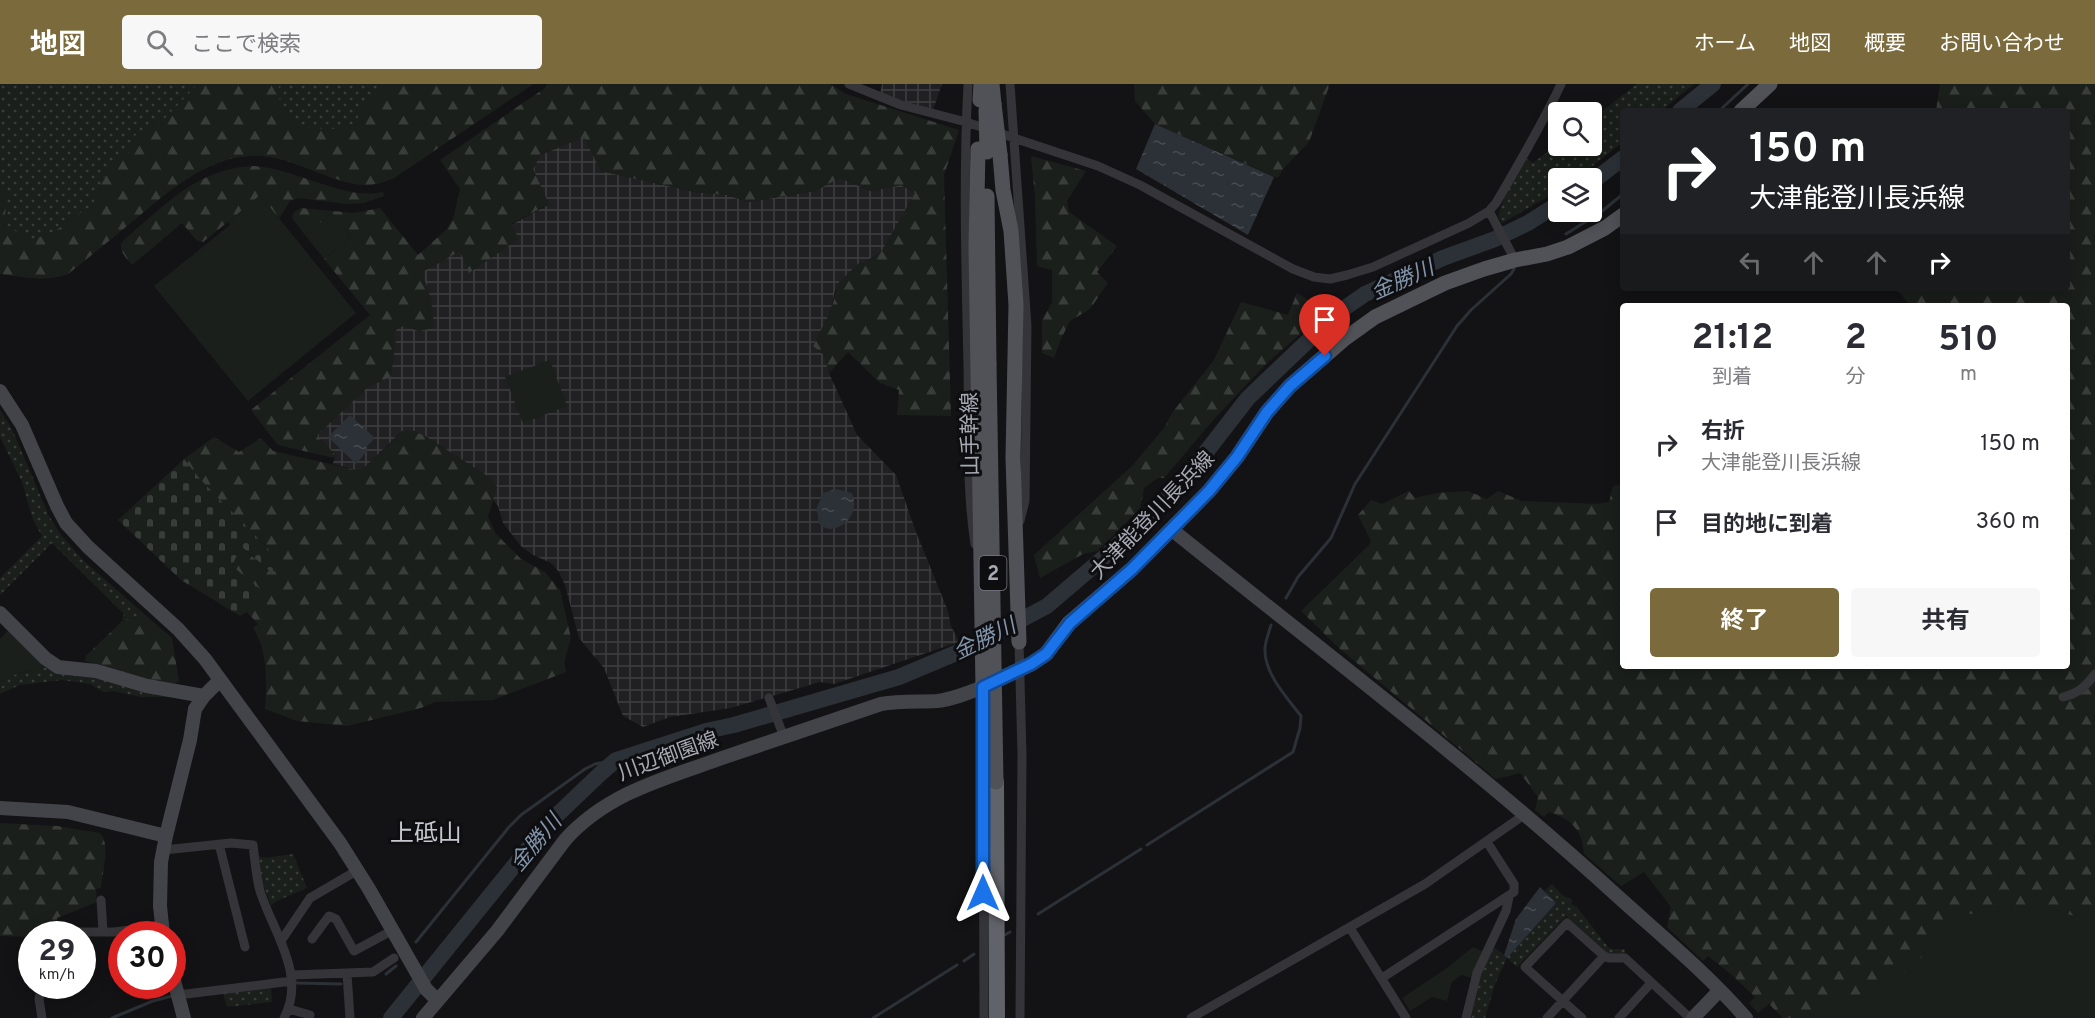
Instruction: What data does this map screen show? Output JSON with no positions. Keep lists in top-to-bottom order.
{
  "streets": {
    "main road": ["山手幹線", "大津能登川長浜線", "2"],
    "street": ["川辺御園線"]
  },
  "crossings": [
    ["大津能登川長浜線", "川辺御園線"]
  ],
  "districts": ["上砥山"],
  "water": ["金勝川"],
  "page": {
    "header": "地図",
    "search": "ここで検索",
    "nav": [
      "ホーム",
      "地図",
      "概要",
      "お問い合わせ"
    ],
    "turn": ["150 m", "大津能登川長浜線"],
    "eta": [
      "21:12",
      "到着",
      "2",
      "分",
      "510",
      "m"
    ],
    "list": [
      {
        "name": "右折",
        "note": "大津能登川長浜線",
        "value": "150 m"
      },
      {
        "name": "目的地に到着",
        "value": "360 m"
      }
    ],
    "buttons": ["終了", "共有"],
    "speed": "29 km/h",
    "limit": "30"
  }
}
